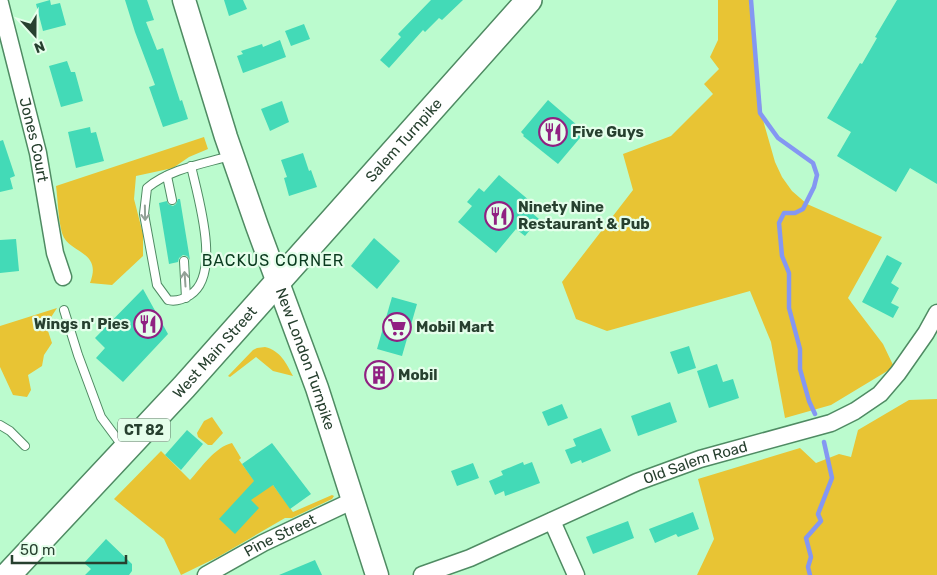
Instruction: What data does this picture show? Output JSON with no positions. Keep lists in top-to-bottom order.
{
  "streets": {
    "main road": [
      "Salem Turnpike",
      "West Main Street",
      "New London Turnpike",
      "CT 82"
    ],
    "street": ["Jones Court", "Old Salem Road", "Pine Street"]
  },
  "crossings": [
    ["Salem Turnpike", "West Main Street"],
    ["Salem Turnpike", "New London Turnpike"],
    ["West Main Street", "New London Turnpike"],
    ["New London Turnpike", "Pine Street"]
  ],
  "districts": ["BACKUS CORNER"],
  "places": {
    "restaurant": ["Five Guys", "Ninety Nine Restaurant & Pub", "Wings n' Pies"],
    "supermarket": ["Mobil Mart"],
    "building": ["Mobil"]
  },
  "scale_bar": "50 m",
  "north": "bottom"
}
